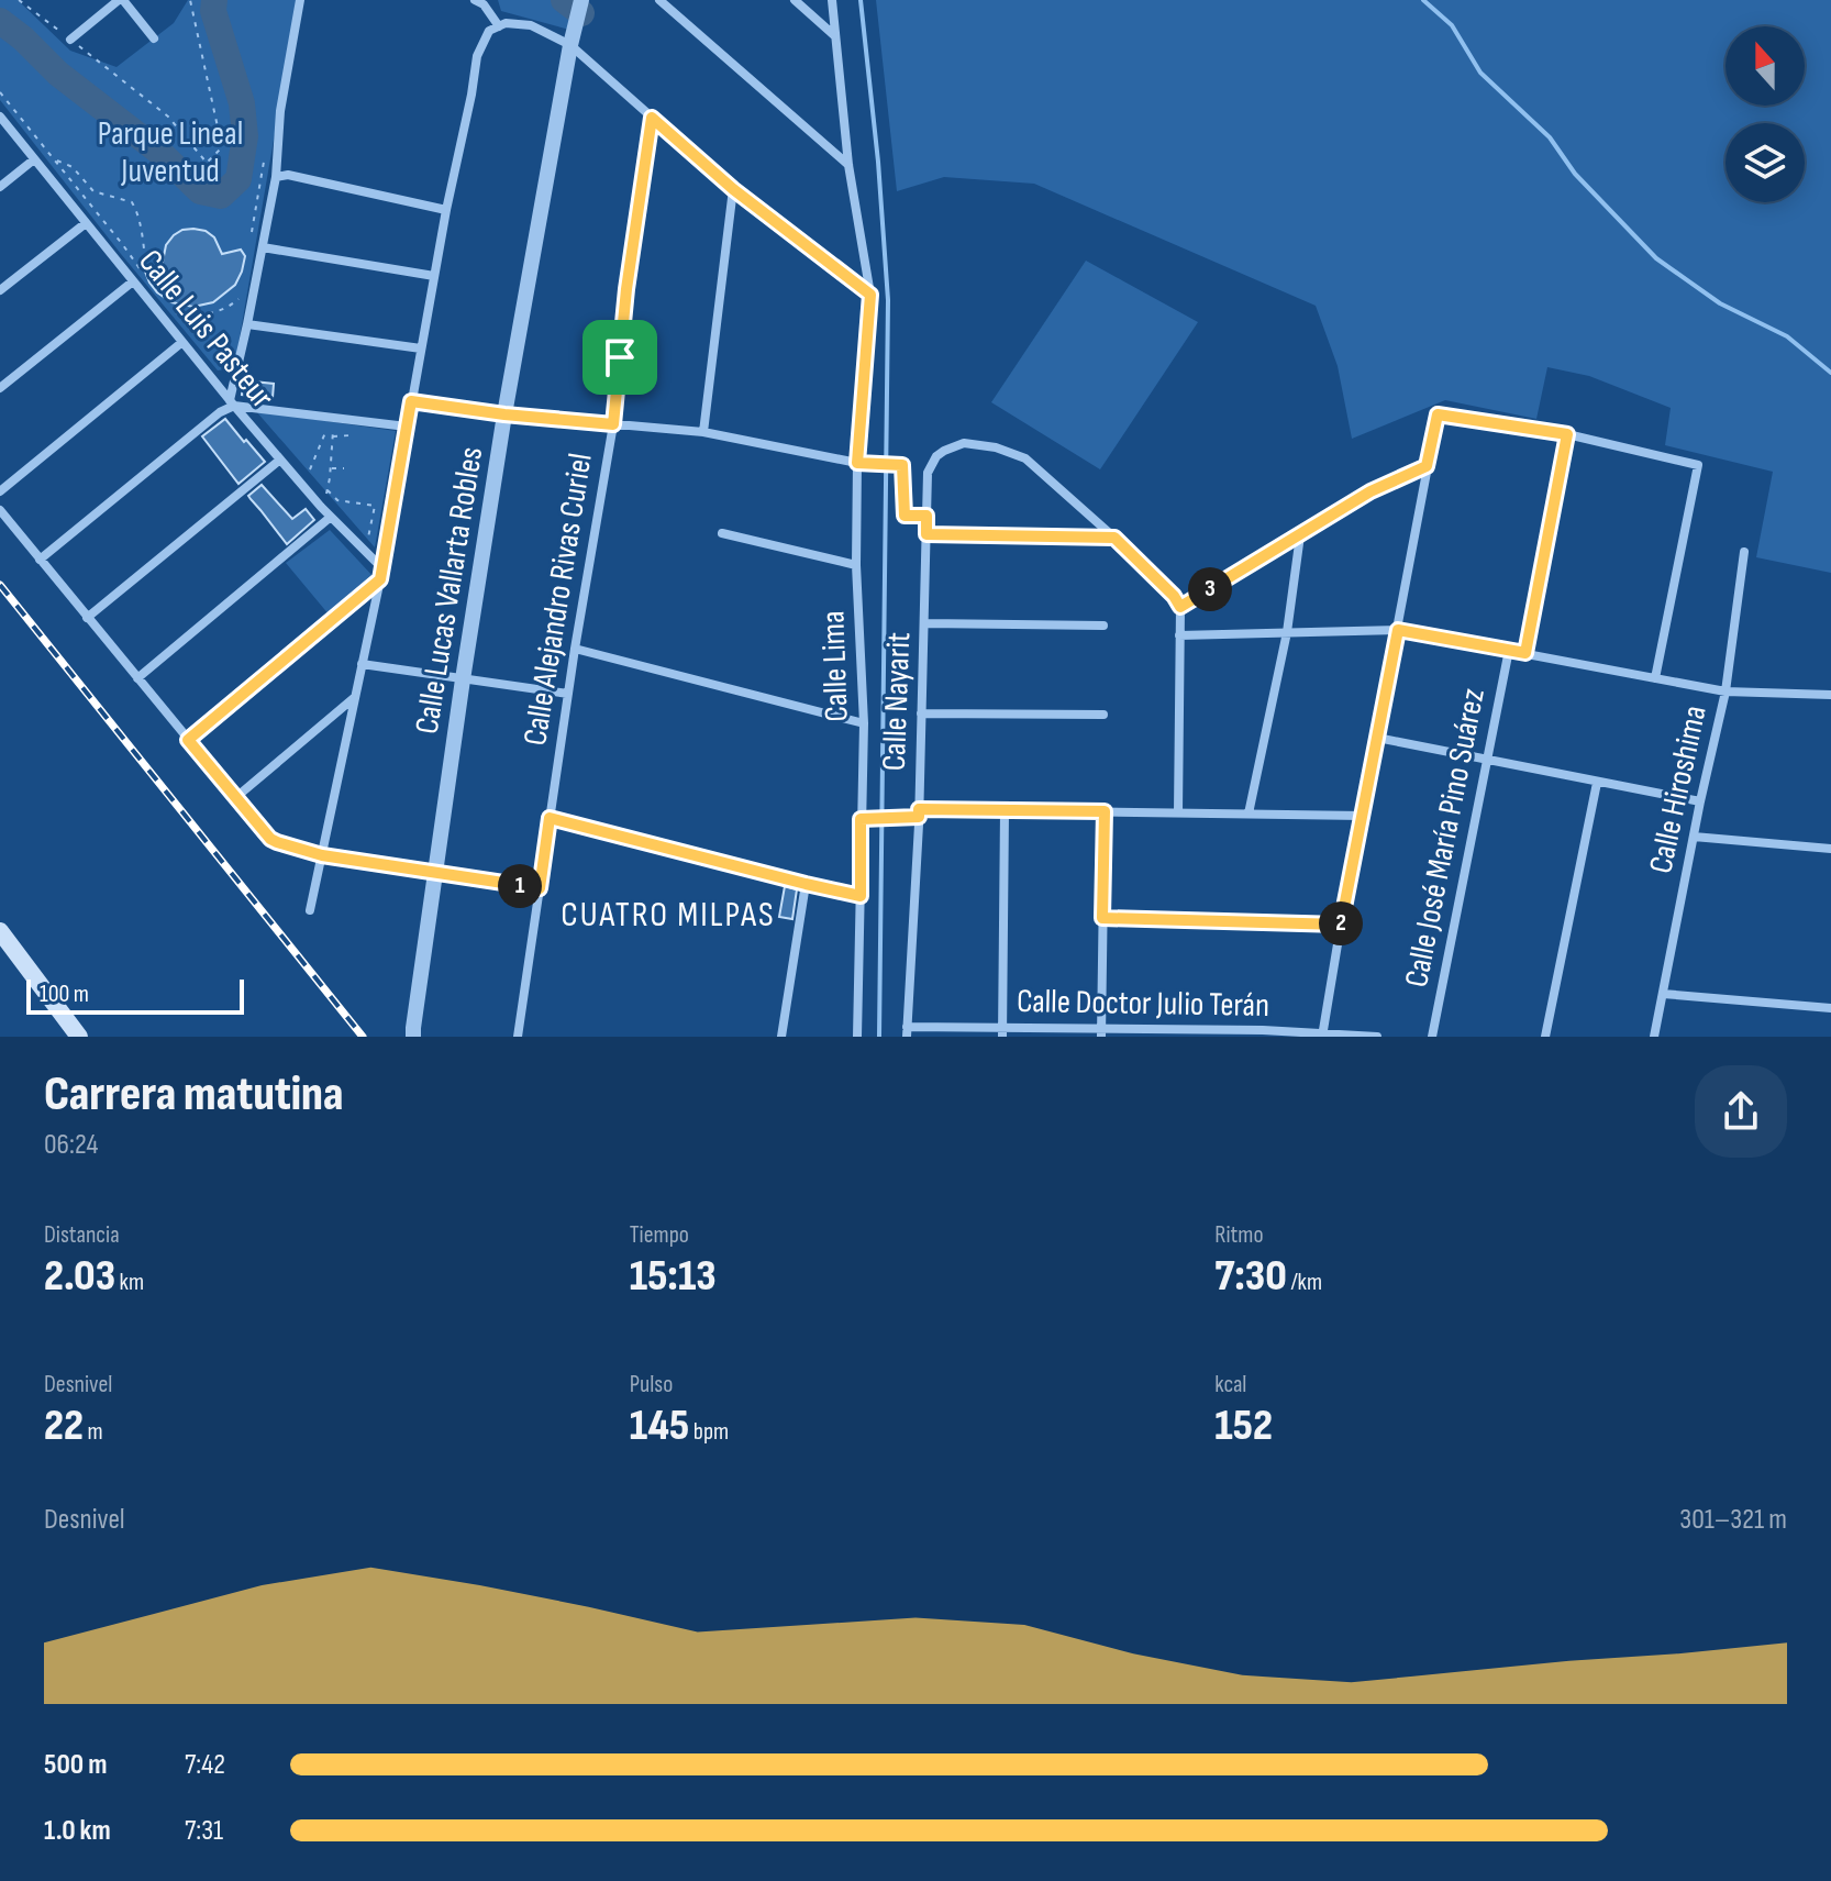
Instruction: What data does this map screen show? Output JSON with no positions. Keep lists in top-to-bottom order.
{
  "streets": {
    "street": [
      "Calle Luis Pasteur",
      "Calle Lucas Vallarta Robles",
      "Calle Alejandro Rivas Curiel",
      "Calle Lima",
      "Calle Nayarit",
      "Calle Hiroshima",
      "Calle José María Pino Suárez",
      "Calle Doctor Julio Terán"
    ]
  },
  "crossings": [
    ["Calle Nayarit", "Calle Doctor Julio Terán"]
  ],
  "districts": ["CUATRO MILPAS"],
  "parks": ["Parque Lineal Juventud"],
  "scale_bar": "100 m",
  "north": "top",
  "page": {
    "pins": ["3", "1", "2"],
    "scale": "100 m",
    "heading": ["Carrera matutina", "06:24"],
    "stats": [
      ["Distancia", "2.03 km"],
      ["Tiempo", "15:13"],
      ["Ritmo", "7:30 /km"],
      ["Desnivel", "22 m"],
      ["Pulso", "145 bpm"],
      ["kcal", "152"]
    ],
    "chart": ["Desnivel", "301–321 m"],
    "list": [
      {
        "name": "500 m",
        "note": "7:42"
      },
      {
        "name": "1.0 km",
        "note": "7:31"
      }
    ]
  }
}
